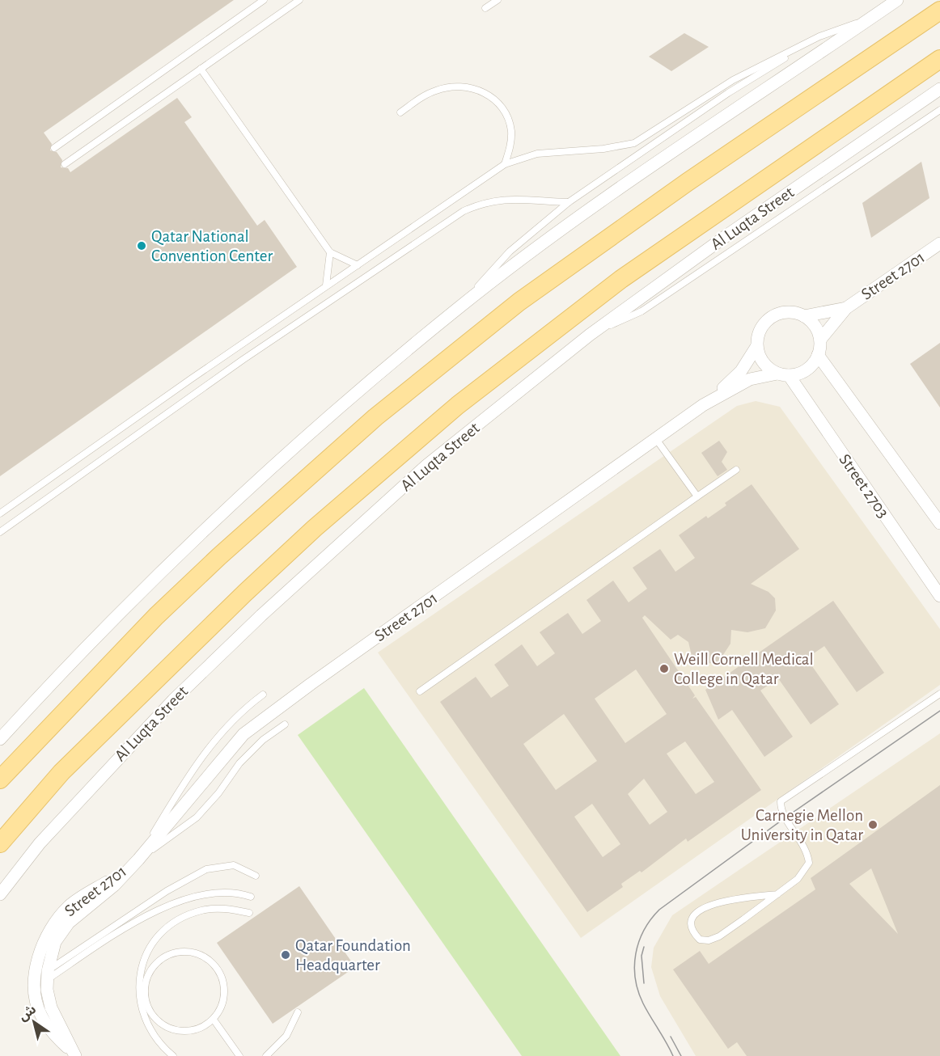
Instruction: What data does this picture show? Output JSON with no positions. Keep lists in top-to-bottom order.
{
  "streets": {
    "main road": ["Al Luqta Street"],
    "street": ["Street 2701", "Street 2703"]
  },
  "crossings": [
    ["Street 2701", "Street 2703"]
  ],
  "places": [
    "Qatar National Convention Center",
    "Weill Cornell Medical College in Qatar",
    "Carnegie Mellon University in Qatar",
    "Qatar Foundation Headquarter"
  ],
  "north": "top left"
}
